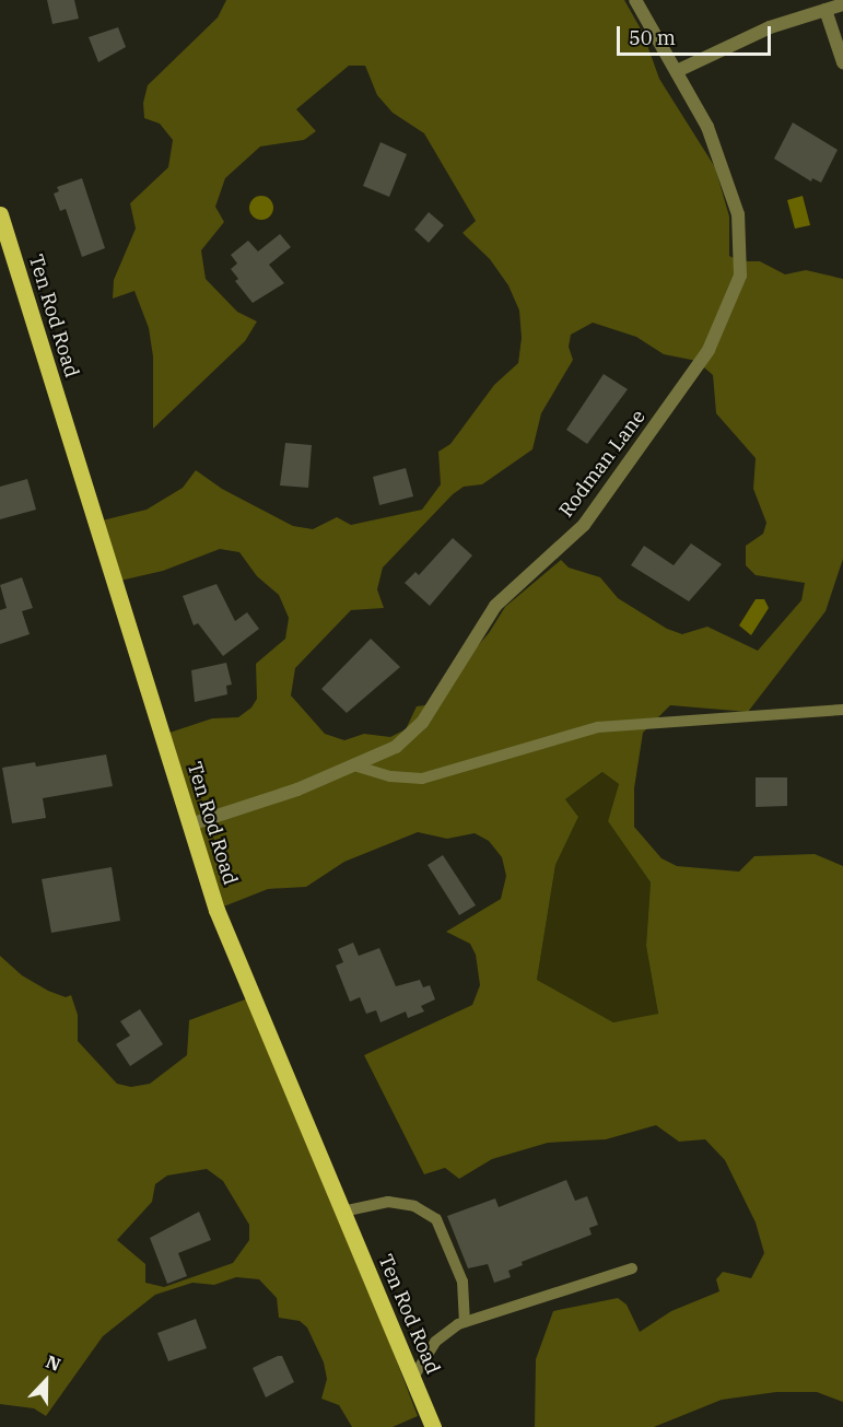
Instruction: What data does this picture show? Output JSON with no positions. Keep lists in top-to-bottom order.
{
  "streets": {
    "main road": ["Ten Rod Road"],
    "street": ["Rodman Lane"]
  },
  "crossings": [
    ["Ten Rod Road", "Rodman Lane"]
  ],
  "scale_bar": "50 m",
  "north": "top"
}
